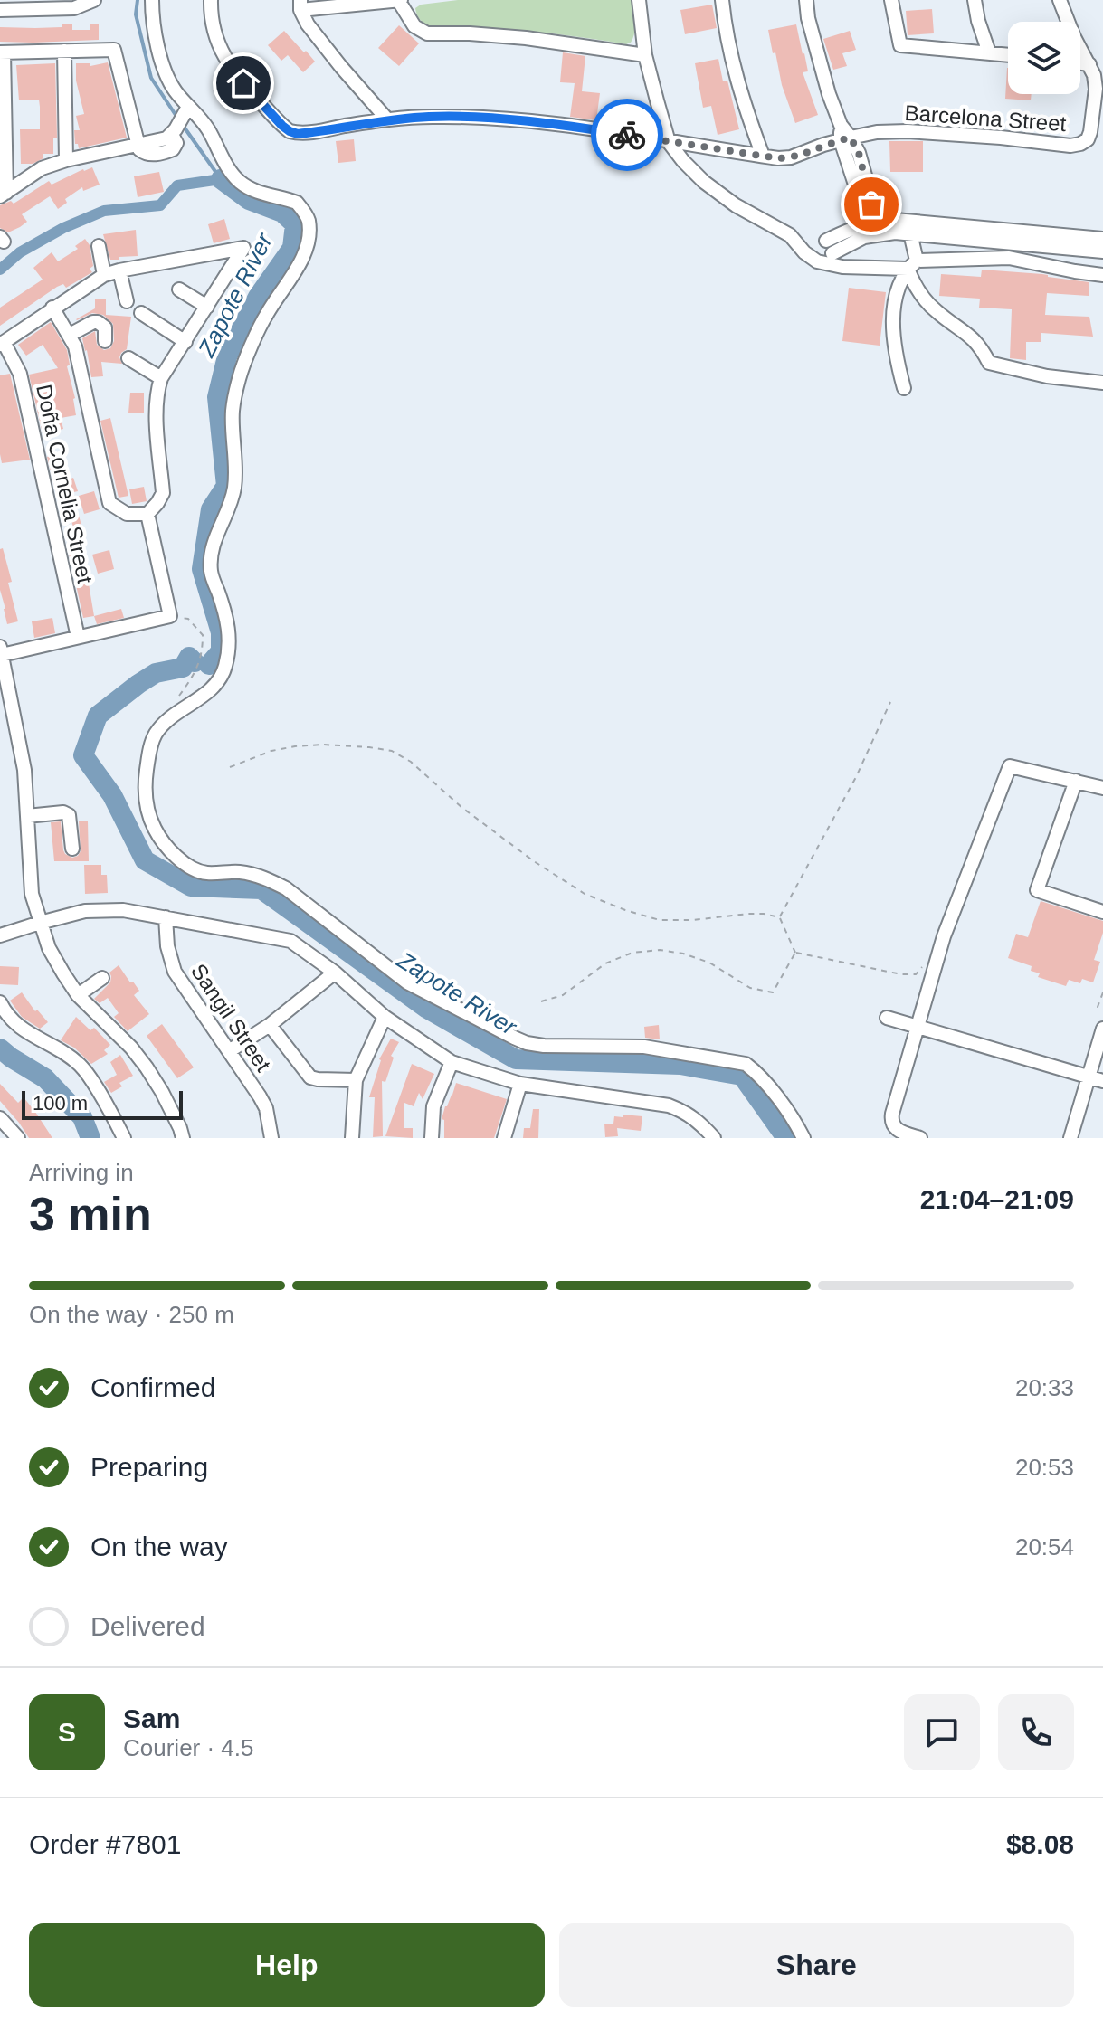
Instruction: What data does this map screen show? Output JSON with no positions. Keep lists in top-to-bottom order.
{
  "streets": {
    "street": ["Barcelona Street", "Doña Cornelia Street", "Sangil Street"]
  },
  "water": ["Zapote River"],
  "scale_bar": "100 m",
  "page": {
    "scale": "100 m",
    "heading": ["3 min", "Arriving in", "21:04–21:09"],
    "panel": [
      "Sam",
      "Courier · 4.5",
      "Order #7801",
      "$8.08"
    ],
    "bar": "On the way · 250 m",
    "list": [
      ["Confirmed", "20:33"],
      ["Preparing", "20:53"],
      ["On the way", "20:54"],
      "Delivered"
    ],
    "round": "S",
    "buttons": ["Help", "Share"]
  }
}
